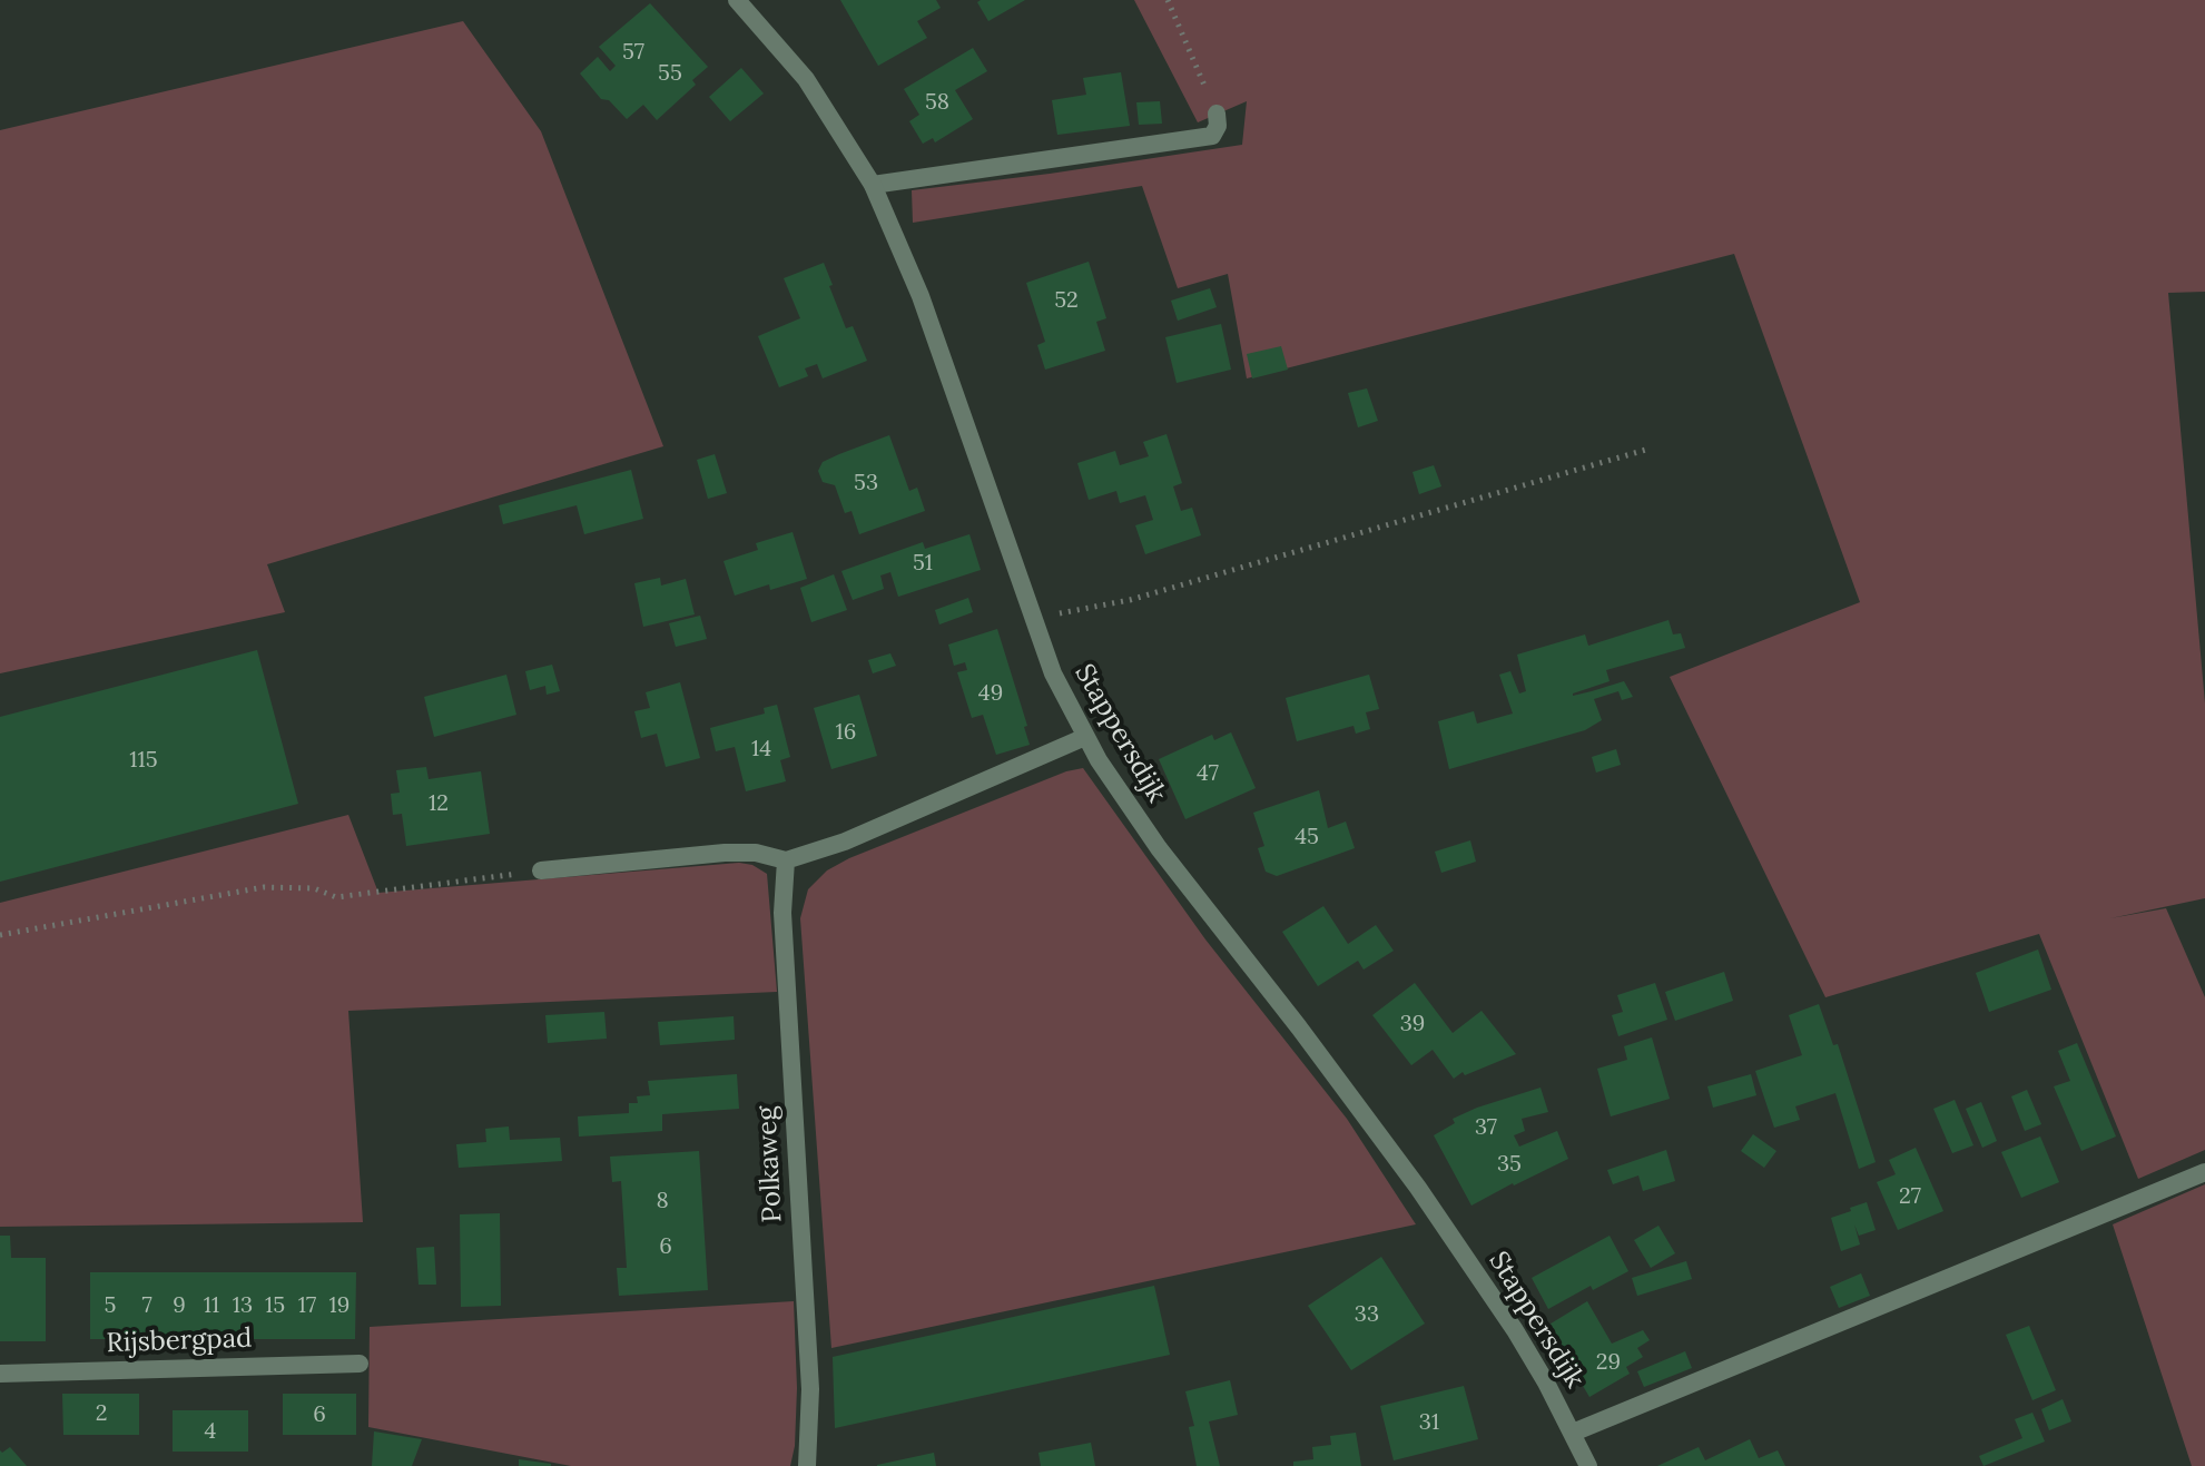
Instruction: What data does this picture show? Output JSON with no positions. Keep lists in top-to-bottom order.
{
  "streets": {
    "street": ["Stappersdijk", "Polkaweg", "Rijsbergpad"]
  },
  "house_numbers": [
    "57",
    "55",
    "58",
    "52",
    "53",
    "51",
    "49",
    "16",
    "14",
    "115",
    "47",
    "12",
    "45",
    "39",
    "37",
    "35",
    "27",
    "8",
    "6",
    "5",
    "7",
    "9",
    "11",
    "13",
    "15",
    "17",
    "19",
    "33",
    "29",
    "2",
    "6",
    "31",
    "4"
  ]
}
